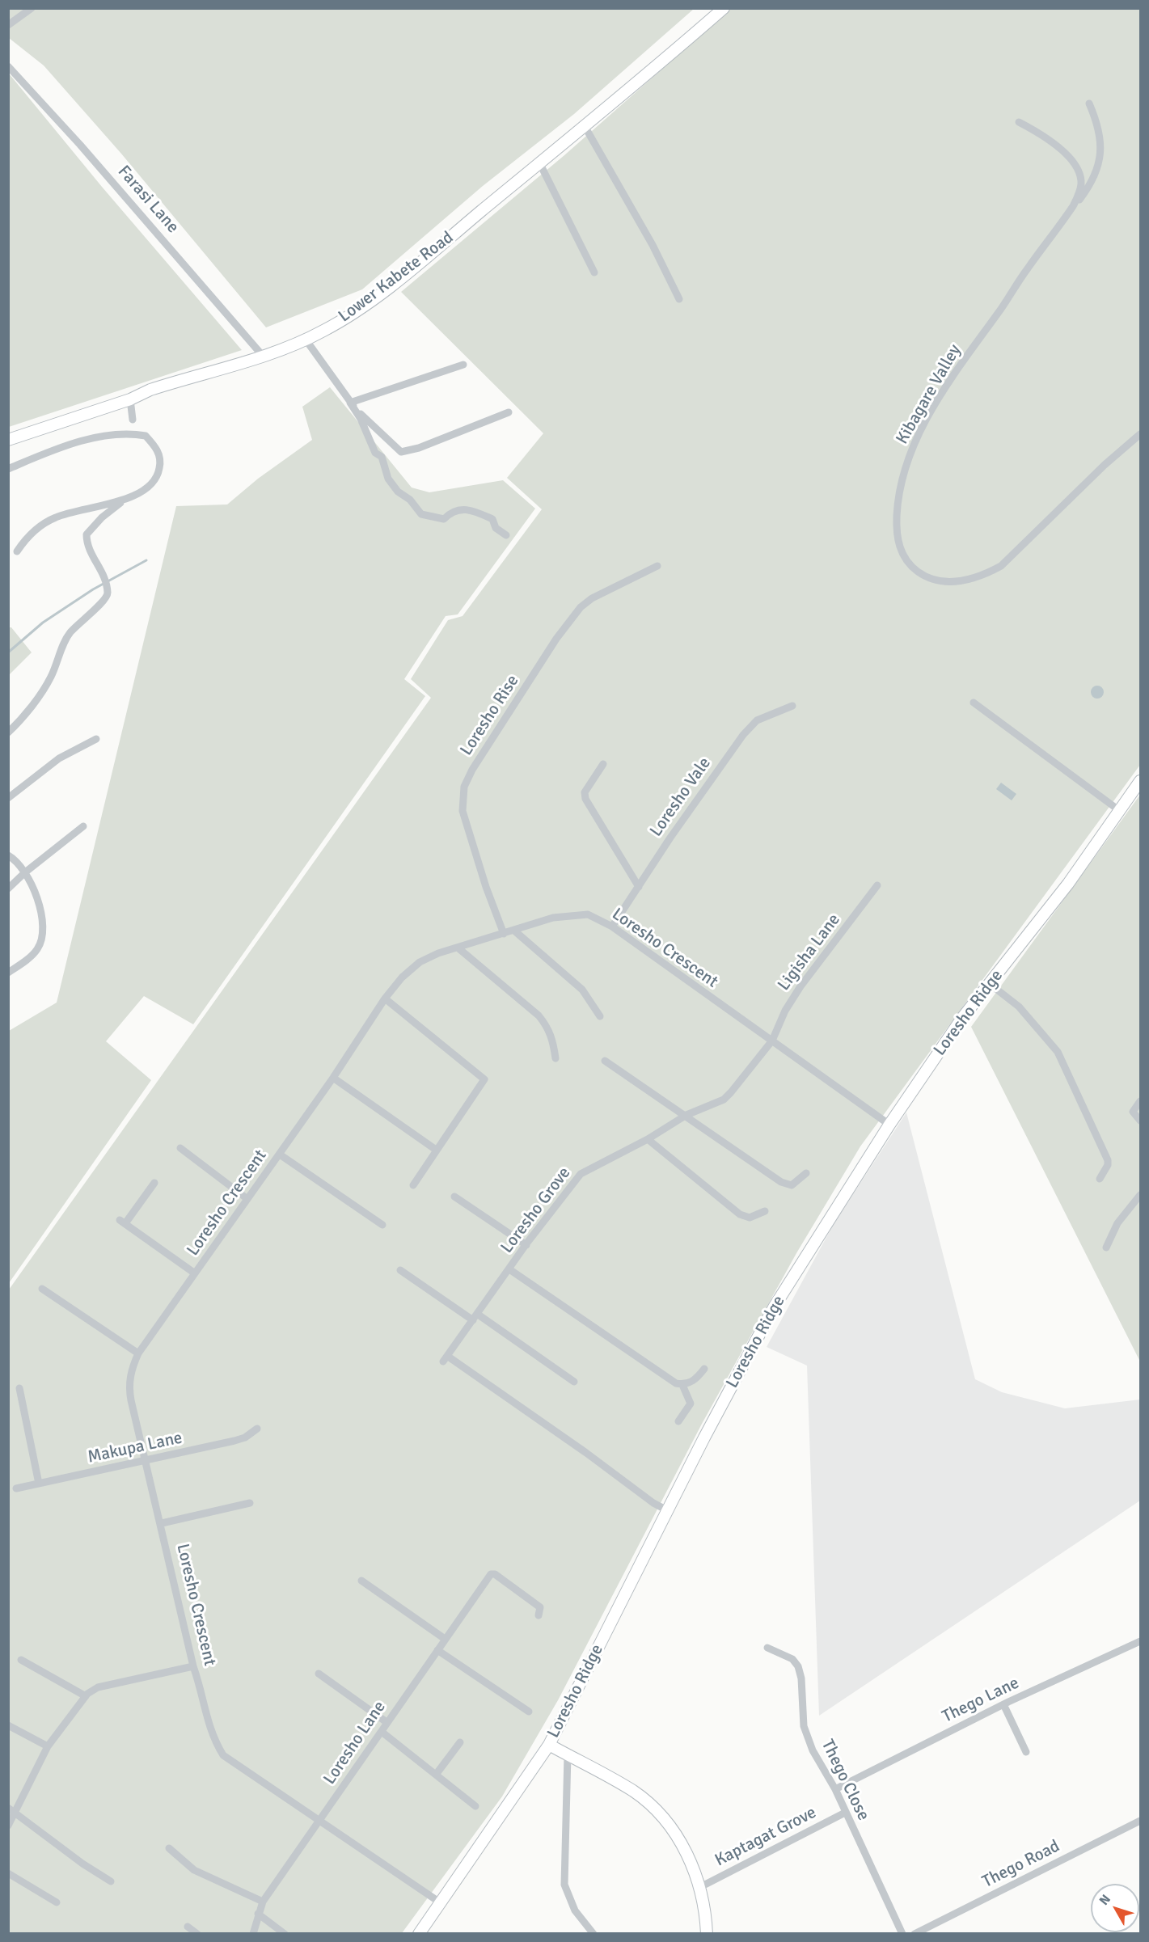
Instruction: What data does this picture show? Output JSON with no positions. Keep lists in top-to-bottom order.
{
  "streets": {
    "main road": ["Lower Kabete Road", "Loresho Ridge"],
    "street": [
      "Farasi Lane",
      "Kibagare Valley",
      "Loresho Rise",
      "Loresho Vale",
      "Loresho Crescent",
      "Ligisha Lane",
      "Loresho Grove",
      "Makupa Lane",
      "Thego Lane",
      "Loresho Lane",
      "Thego Close",
      "Kaptagat Grove",
      "Thego Road"
    ]
  },
  "crossings": [
    ["Farasi Lane", "Lower Kabete Road"],
    ["Loresho Rise", "Loresho Crescent"],
    ["Loresho Vale", "Loresho Crescent"],
    ["Loresho Crescent", "Ligisha Lane"],
    ["Loresho Crescent", "Loresho Ridge"],
    ["Loresho Crescent", "Loresho Grove"],
    ["Loresho Crescent", "Makupa Lane"],
    ["Loresho Crescent", "Loresho Lane"],
    ["Ligisha Lane", "Loresho Grove"],
    ["Loresho Ridge", "Loresho Grove"],
    ["Thego Lane", "Thego Close"],
    ["Thego Close", "Kaptagat Grove"]
  ],
  "north": "top left"
}
